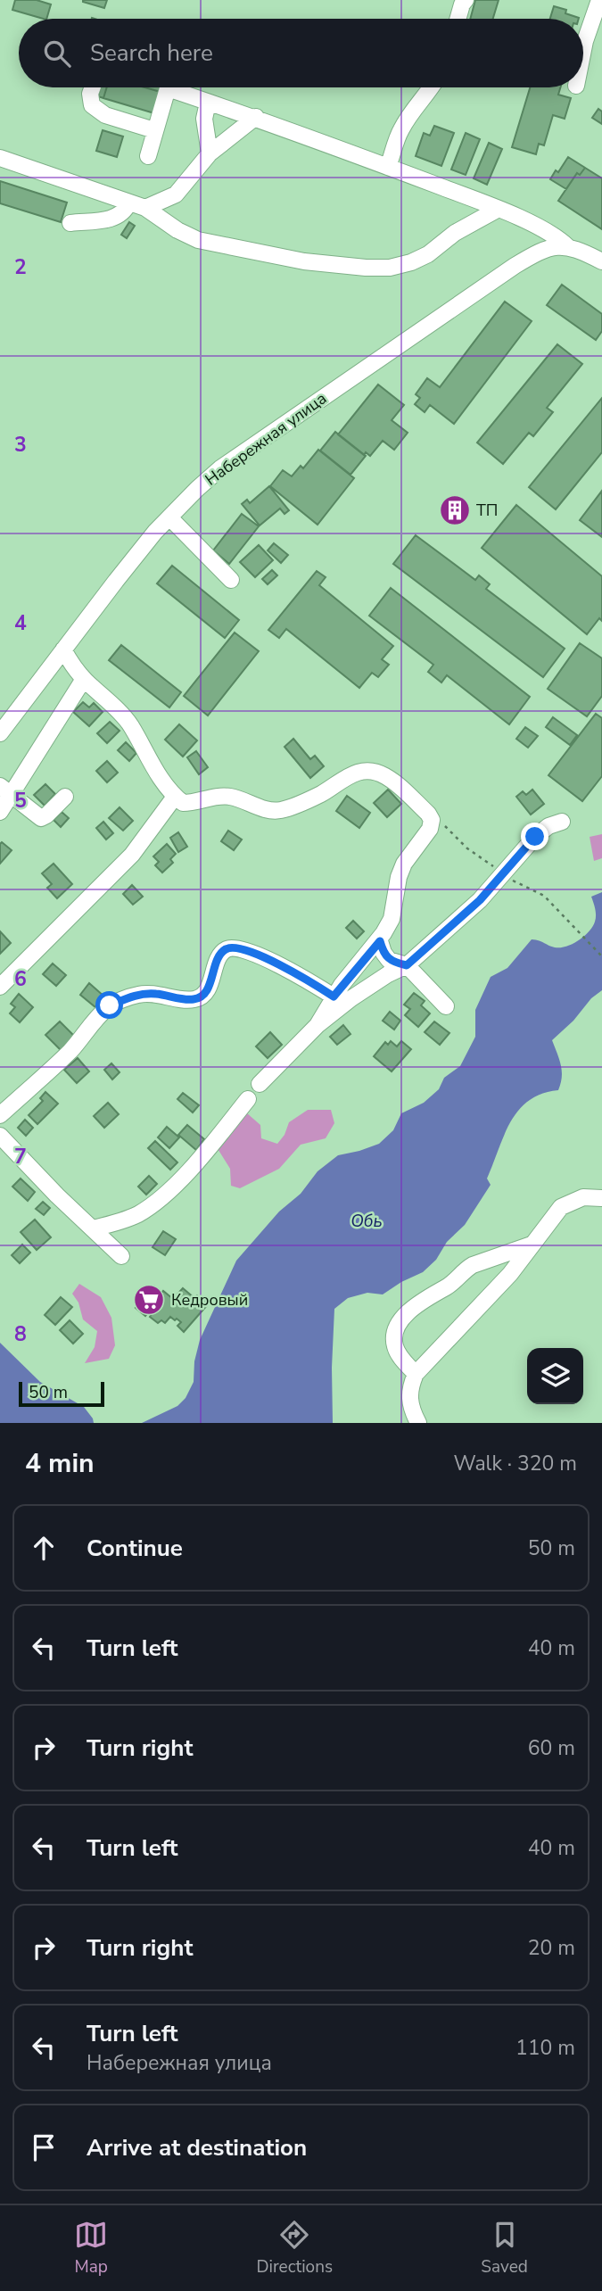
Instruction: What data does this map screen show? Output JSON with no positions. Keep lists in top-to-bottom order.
{
  "streets": {
    "street": ["Набережная улица"]
  },
  "water": ["Обь"],
  "places": {
    "building": ["ТП"],
    "supermarket": ["Кедровый"]
  },
  "scale_bar": "50 m",
  "page": {
    "search": "Search here",
    "scale": "50 m",
    "heading": ["4 min", "Walk · 320 m"],
    "list": [
      ["Continue", "50 m"],
      ["Turn left", "40 m"],
      ["Turn right", "60 m"],
      ["Turn left", "40 m"],
      ["Turn right", "20 m"],
      ["Turn left", "Набережная улица", "110 m"],
      "Arrive at destination"
    ],
    "nav": ["Map", "Directions", "Saved"]
  },
  "grid": {
    "rows": [
      "2",
      "3",
      "4",
      "5",
      "6",
      "7",
      "8"
    ]
  }
}
